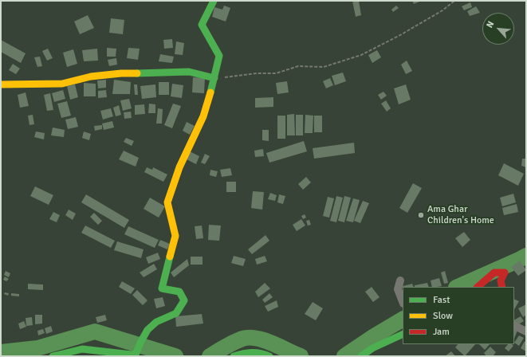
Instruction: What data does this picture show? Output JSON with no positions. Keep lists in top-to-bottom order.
{
  "places": ["Ama Ghar Children's Home"],
  "legend": ["Fast", "Slow", "Jam"],
  "north": "top left"
}
